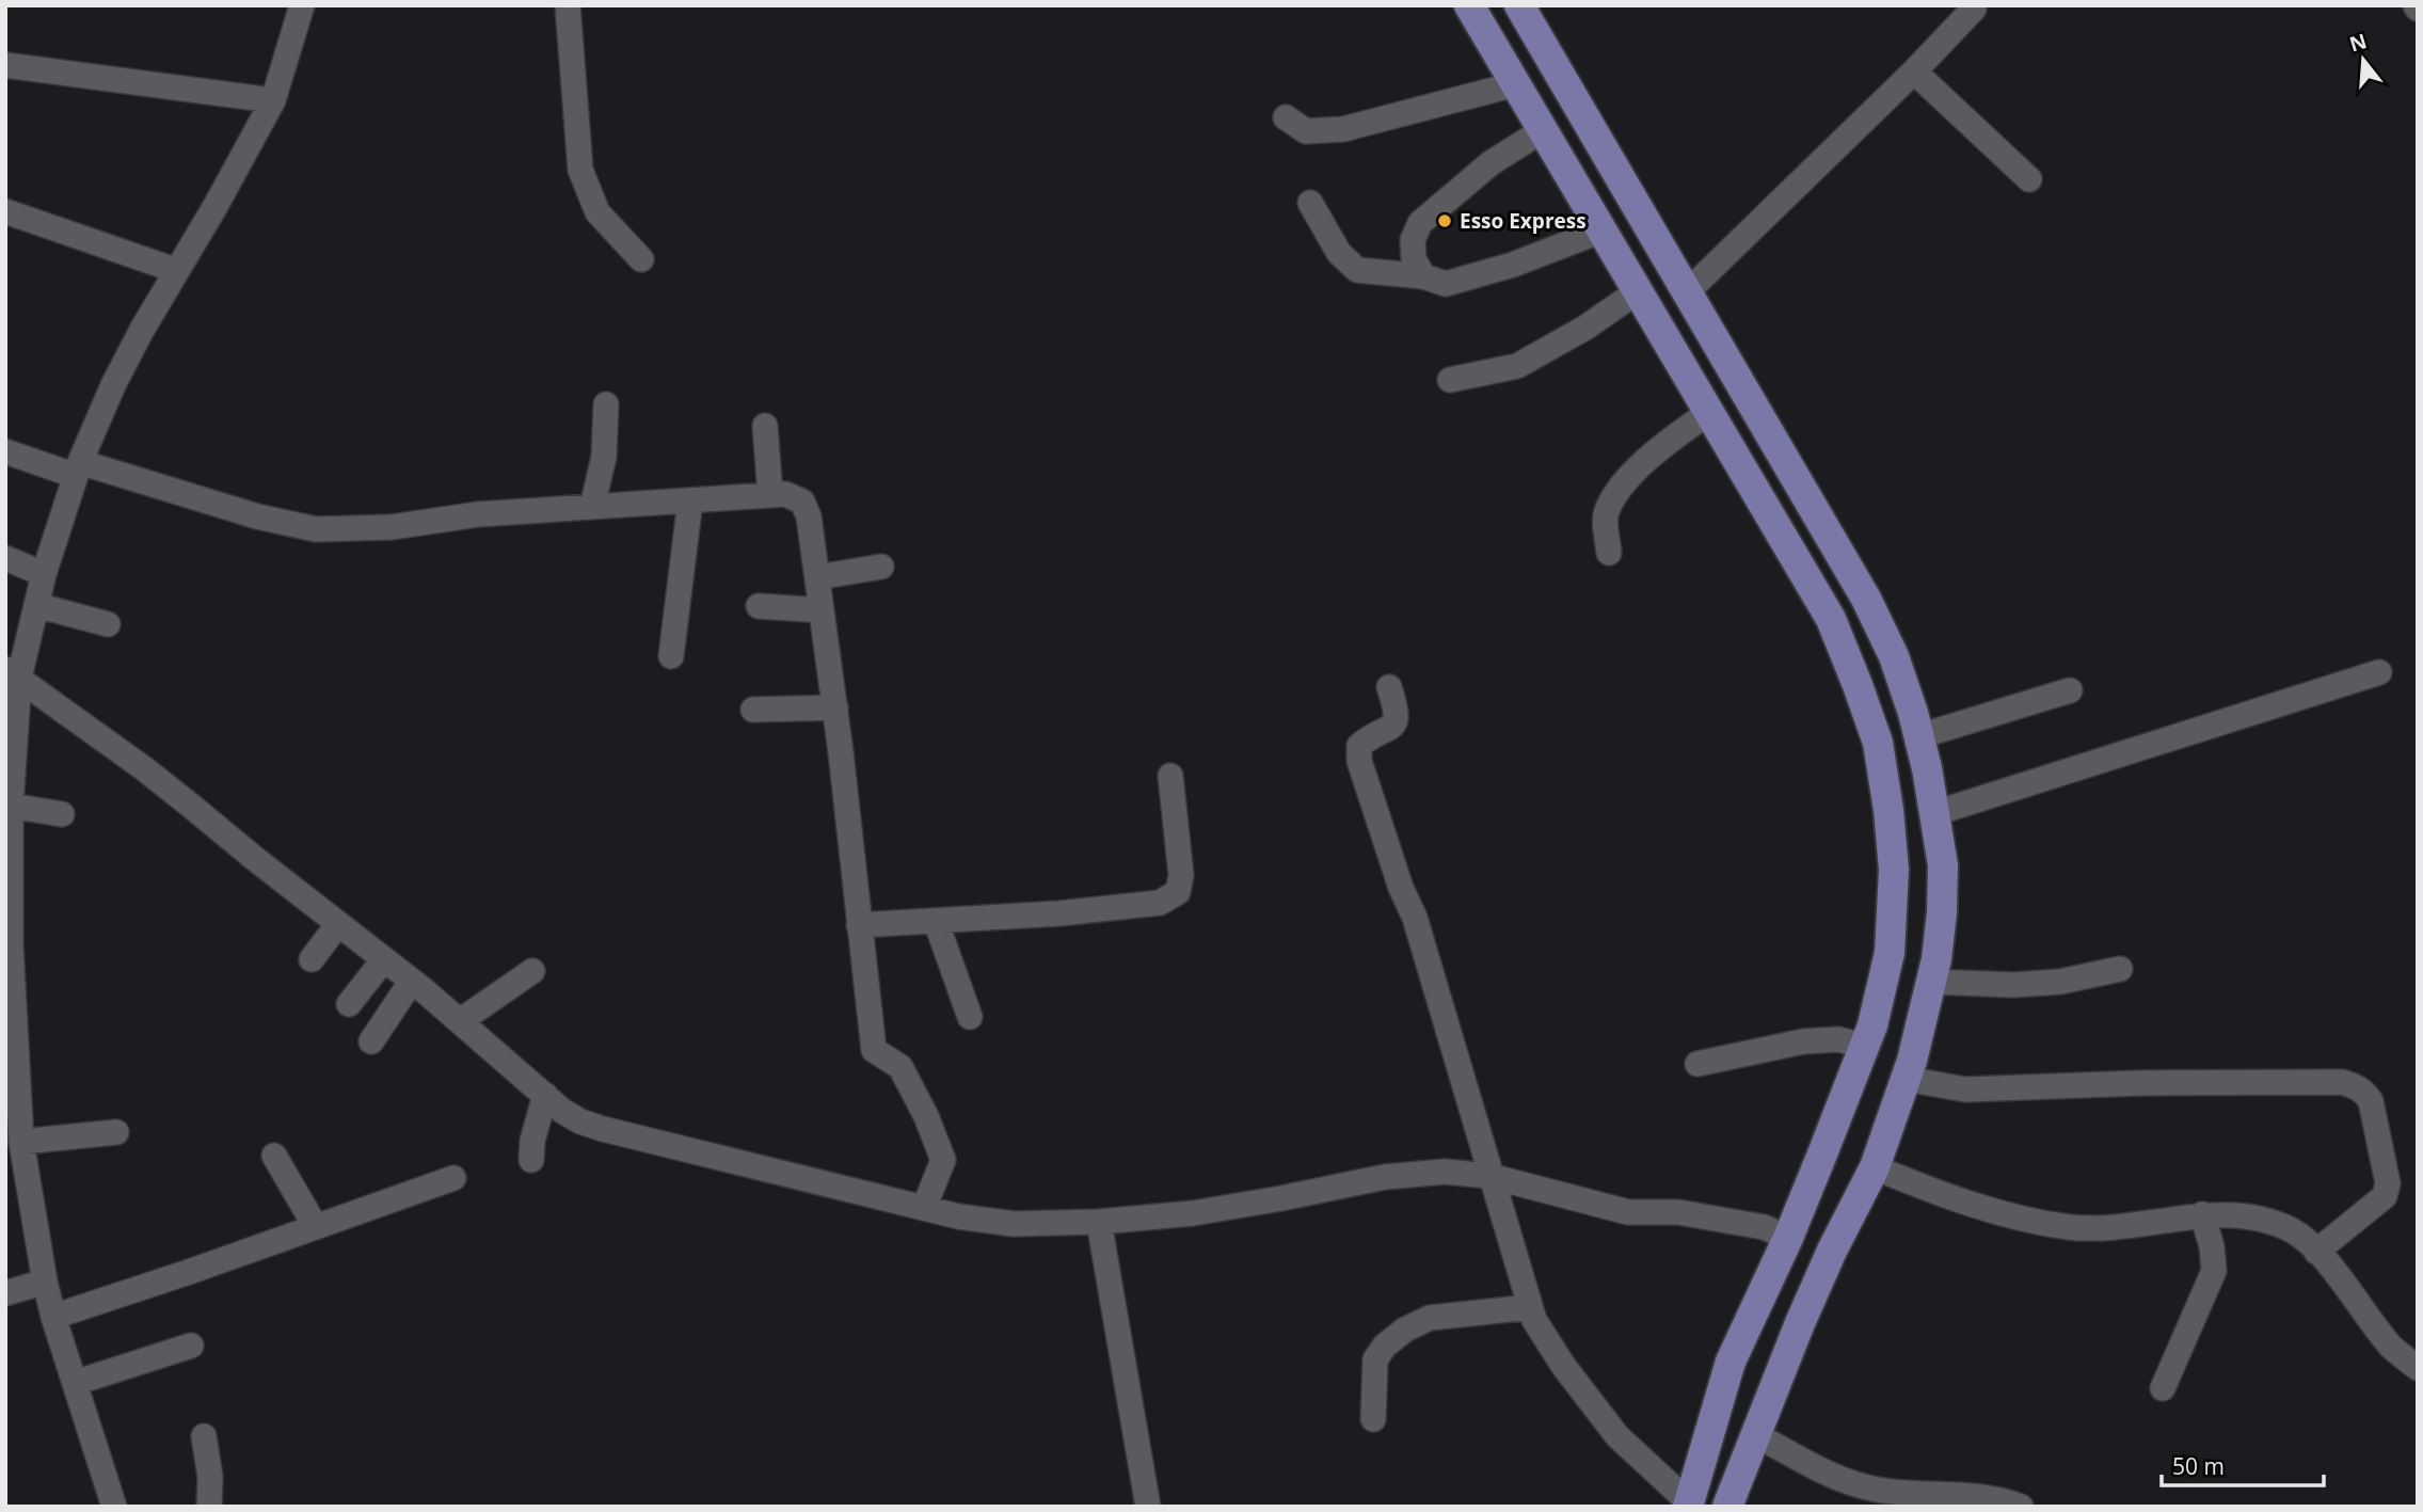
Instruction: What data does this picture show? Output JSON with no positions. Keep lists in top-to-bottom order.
{
  "places": ["Esso Express"],
  "scale_bar": "50 m",
  "north": "top"
}
